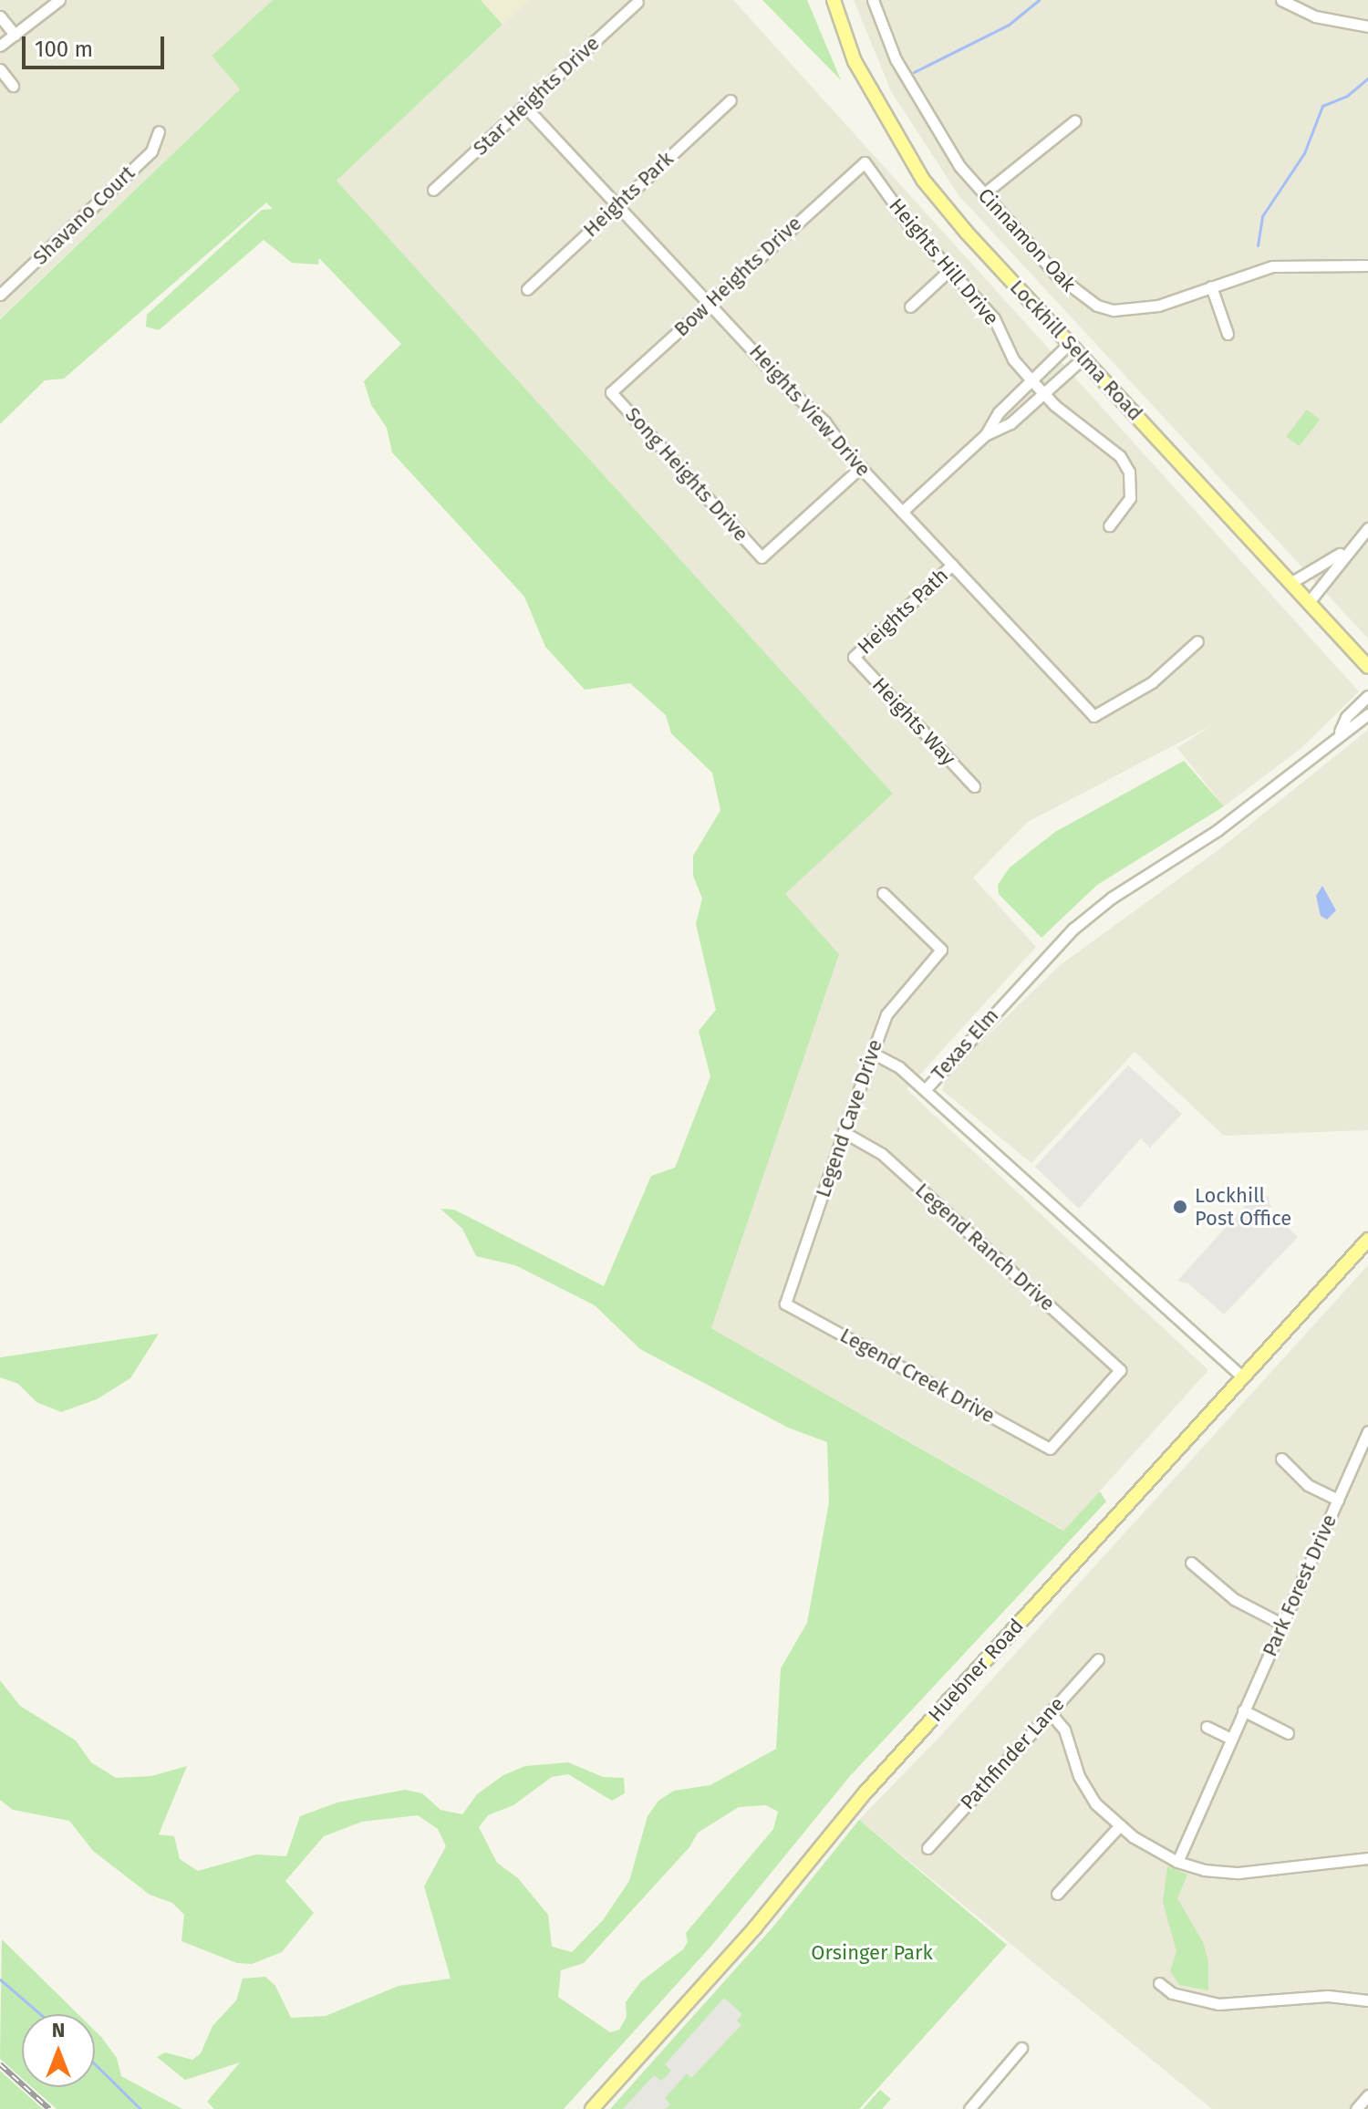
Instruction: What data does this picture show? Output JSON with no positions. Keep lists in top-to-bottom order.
{
  "streets": {
    "main road": ["Lockhill Selma Road", "Huebner Road"],
    "street": [
      "Star Heights Drive",
      "Heights Park",
      "Shavano Court",
      "Cinnamon Oak",
      "Heights Hill Drive",
      "Bow Heights Drive",
      "Heights View Drive",
      "Song Heights Drive",
      "Heights Path",
      "Heights Way",
      "Texas Elm",
      "Legend Cave Drive",
      "Legend Ranch Drive",
      "Legend Creek Drive",
      "Park Forest Drive",
      "Pathfinder Lane"
    ]
  },
  "crossings": [
    ["Star Heights Drive", "Heights View Drive"],
    ["Heights Park", "Heights View Drive"],
    ["Heights Hill Drive", "Bow Heights Drive"],
    ["Bow Heights Drive", "Heights View Drive"],
    ["Bow Heights Drive", "Song Heights Drive"],
    ["Heights View Drive", "Song Heights Drive"],
    ["Heights View Drive", "Heights Path"],
    ["Heights Path", "Heights Way"],
    ["Texas Elm", "Huebner Road"],
    ["Legend Cave Drive", "Legend Ranch Drive"],
    ["Legend Cave Drive", "Legend Creek Drive"],
    ["Legend Ranch Drive", "Legend Creek Drive"]
  ],
  "parks": ["Orsinger Park"],
  "places": ["Lockhill Post Office"],
  "scale_bar": "100 m",
  "north": "top"
}
